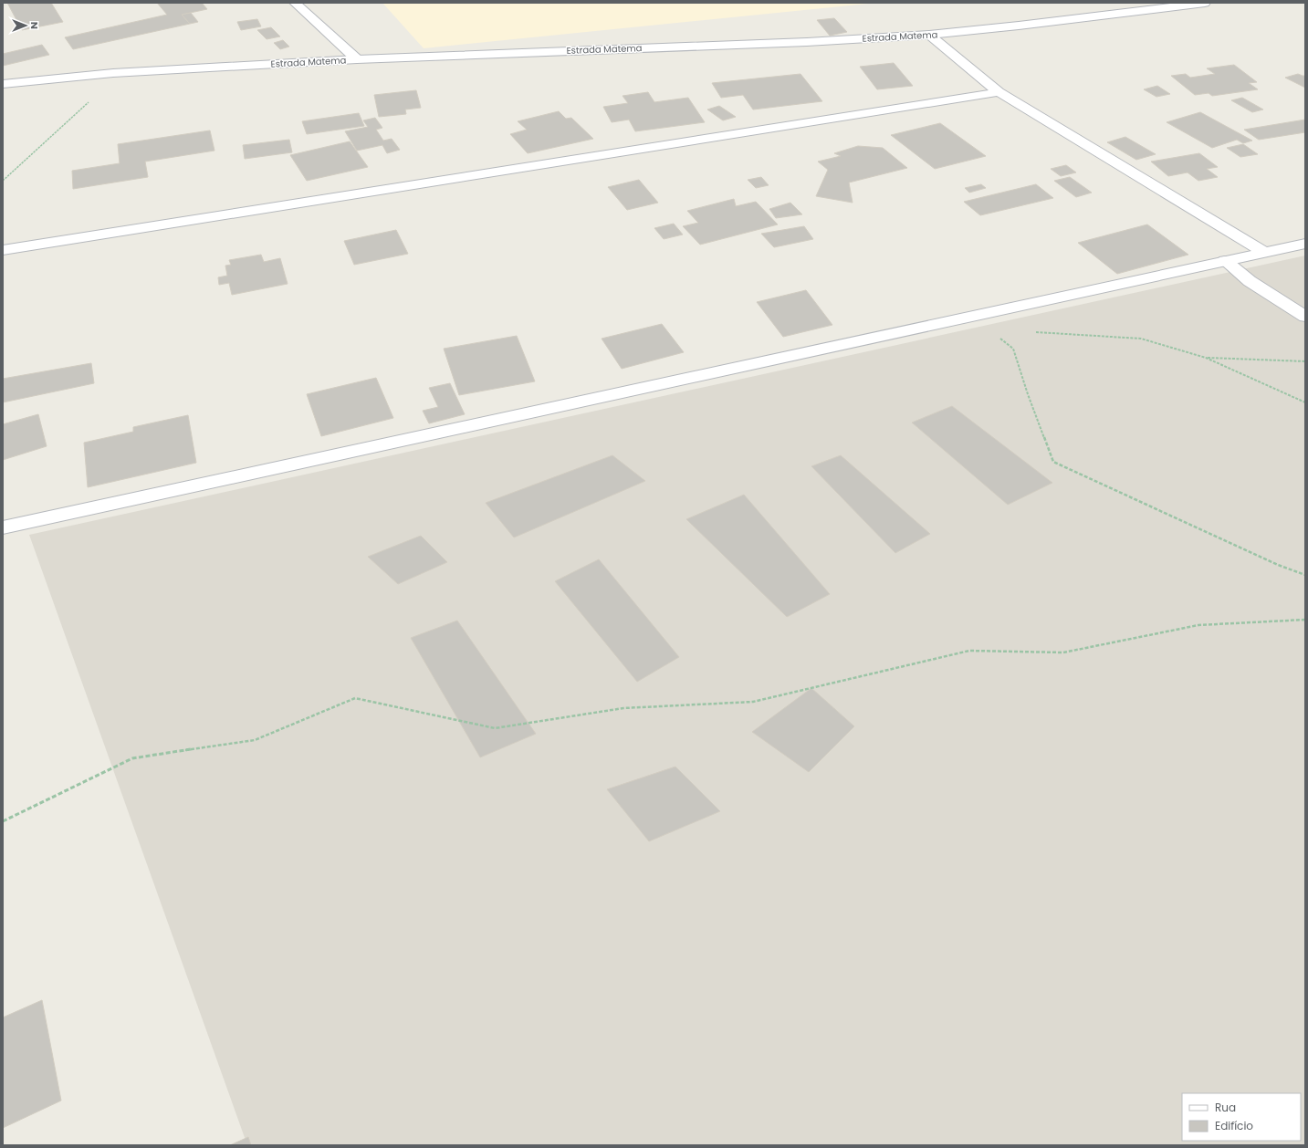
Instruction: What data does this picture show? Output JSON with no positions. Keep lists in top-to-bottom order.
{
  "streets": {
    "street": ["Estrada Matema"]
  },
  "legend": ["Rua", "Edifício"],
  "north": "right"
}
